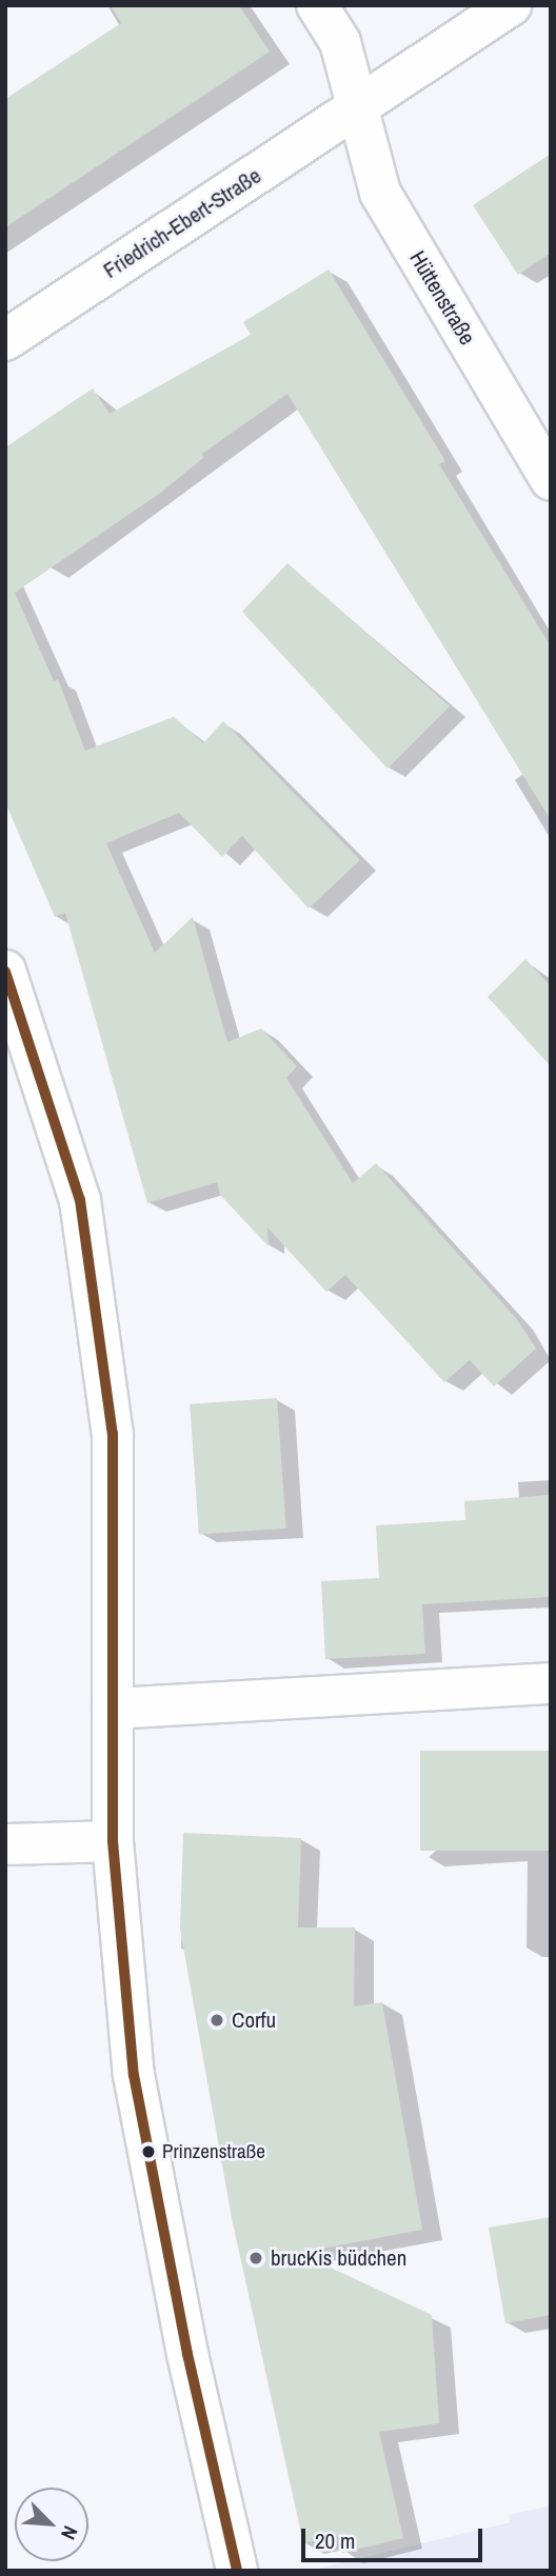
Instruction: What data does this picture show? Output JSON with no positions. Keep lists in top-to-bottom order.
{
  "streets": {
    "street": ["Friedrich-Ebert-Straße", "Hüttenstraße"]
  },
  "crossings": [
    ["Friedrich-Ebert-Straße", "Hüttenstraße"]
  ],
  "places": ["Corfu", "Prinzenstraße", "brucKis büdchen"],
  "scale_bar": "20 m",
  "north": "bottom right"
}
